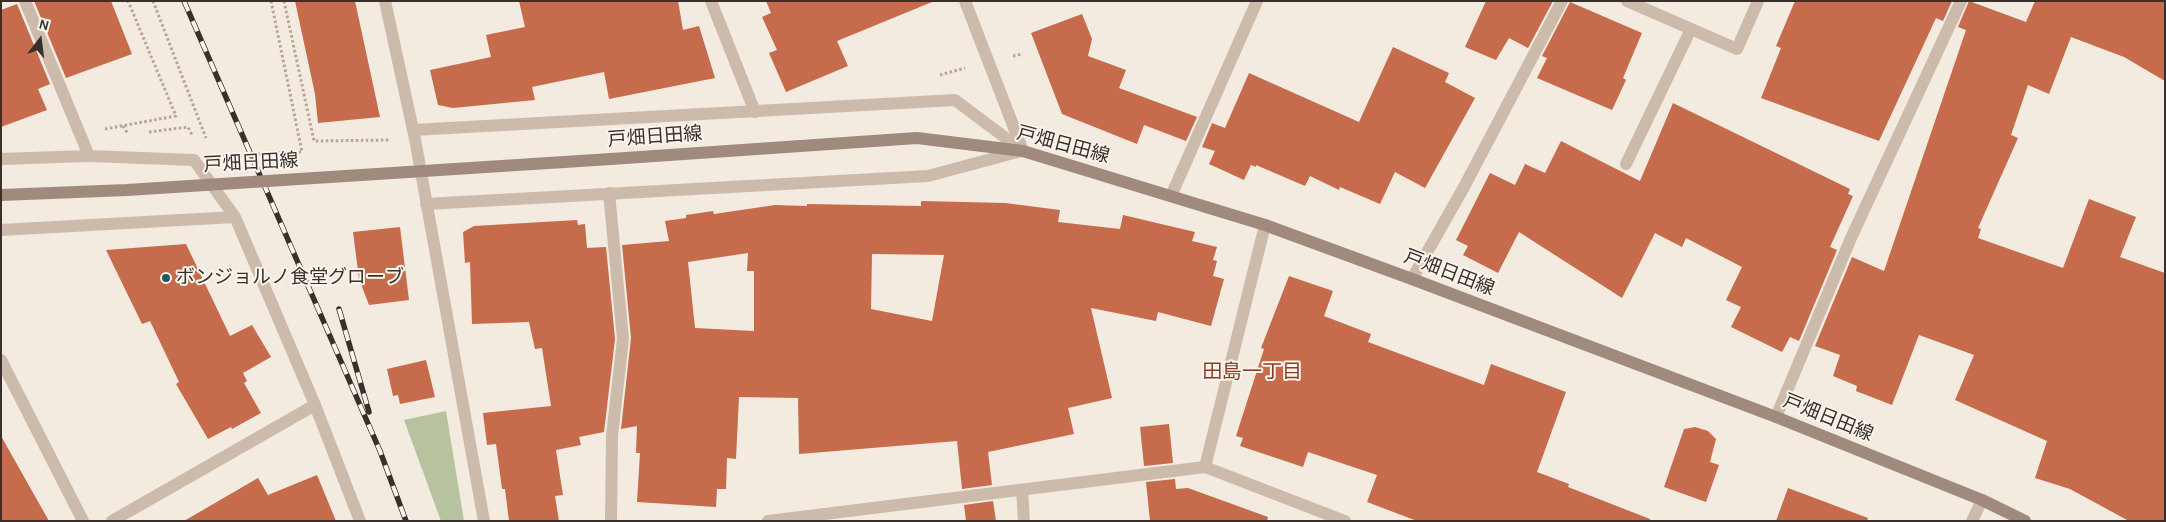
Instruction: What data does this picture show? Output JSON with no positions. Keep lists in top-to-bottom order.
{
  "streets": {
    "main road": ["戸畑日田線"]
  },
  "districts": ["田島一丁目"],
  "places": ["ボンジョルノ食堂グローブ"],
  "north": "top"
}
